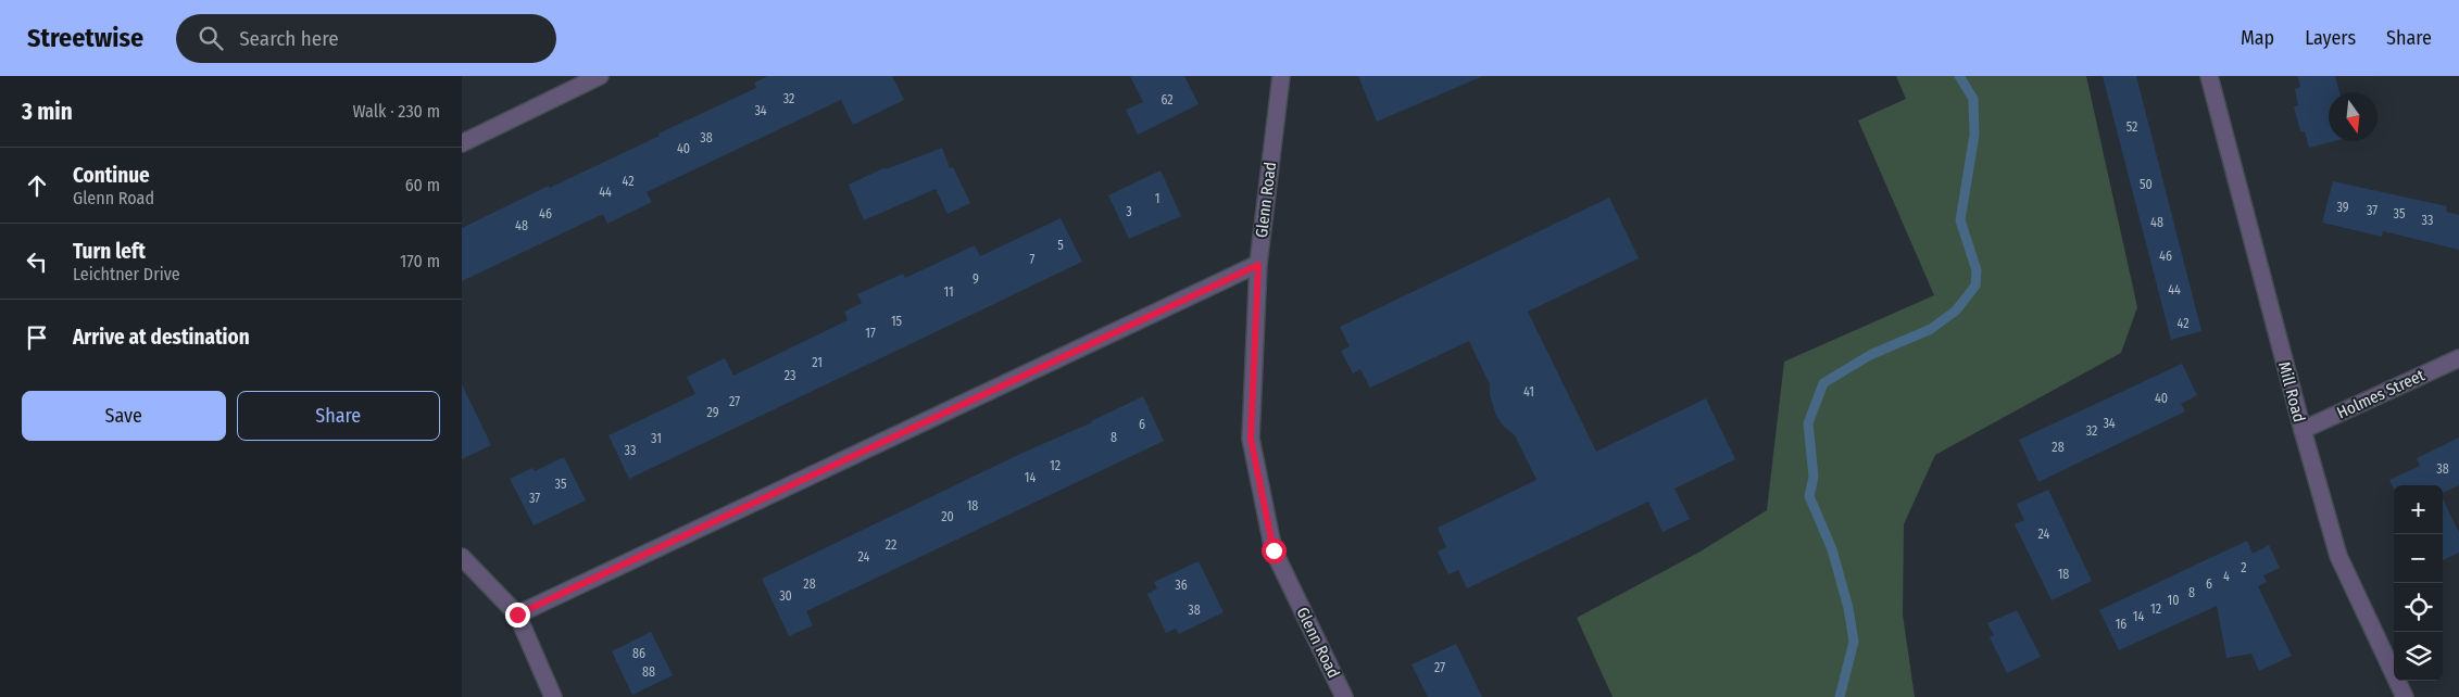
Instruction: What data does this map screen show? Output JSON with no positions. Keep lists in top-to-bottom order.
{
  "streets": {
    "street": ["Glenn Road", "Mill Road", "Holmes Street"]
  },
  "crossings": [
    ["Mill Road", "Holmes Street"]
  ],
  "house_numbers": [
    "32",
    "62",
    "34",
    "52",
    "38",
    "40",
    "42",
    "50",
    "44",
    "1",
    "39",
    "37",
    "3",
    "46",
    "35",
    "33",
    "48",
    "48",
    "5",
    "46",
    "7",
    "9",
    "44",
    "11",
    "15",
    "42",
    "17",
    "21",
    "23",
    "41",
    "40",
    "27",
    "29",
    "34",
    "6",
    "32",
    "8",
    "31",
    "28",
    "33",
    "12",
    "38",
    "14",
    "35",
    "37",
    "18",
    "20",
    "24",
    "22",
    "24",
    "2",
    "18",
    "4",
    "28",
    "6",
    "36",
    "8",
    "30",
    "10",
    "12",
    "38",
    "14",
    "16",
    "86",
    "27",
    "88"
  ],
  "north": "bottom",
  "page": {
    "header": "Streetwise",
    "search": "Search here",
    "nav": ["Map", "Layers", "Share"],
    "heading": ["3 min", "Walk · 230 m"],
    "list": [
      ["Continue", "Glenn Road", "60 m"],
      ["Turn left", "Leichtner Drive", "170 m"],
      "Arrive at destination"
    ],
    "buttons": ["Save", "Share"],
    "map_buttons": ["+", "−"]
  }
}
